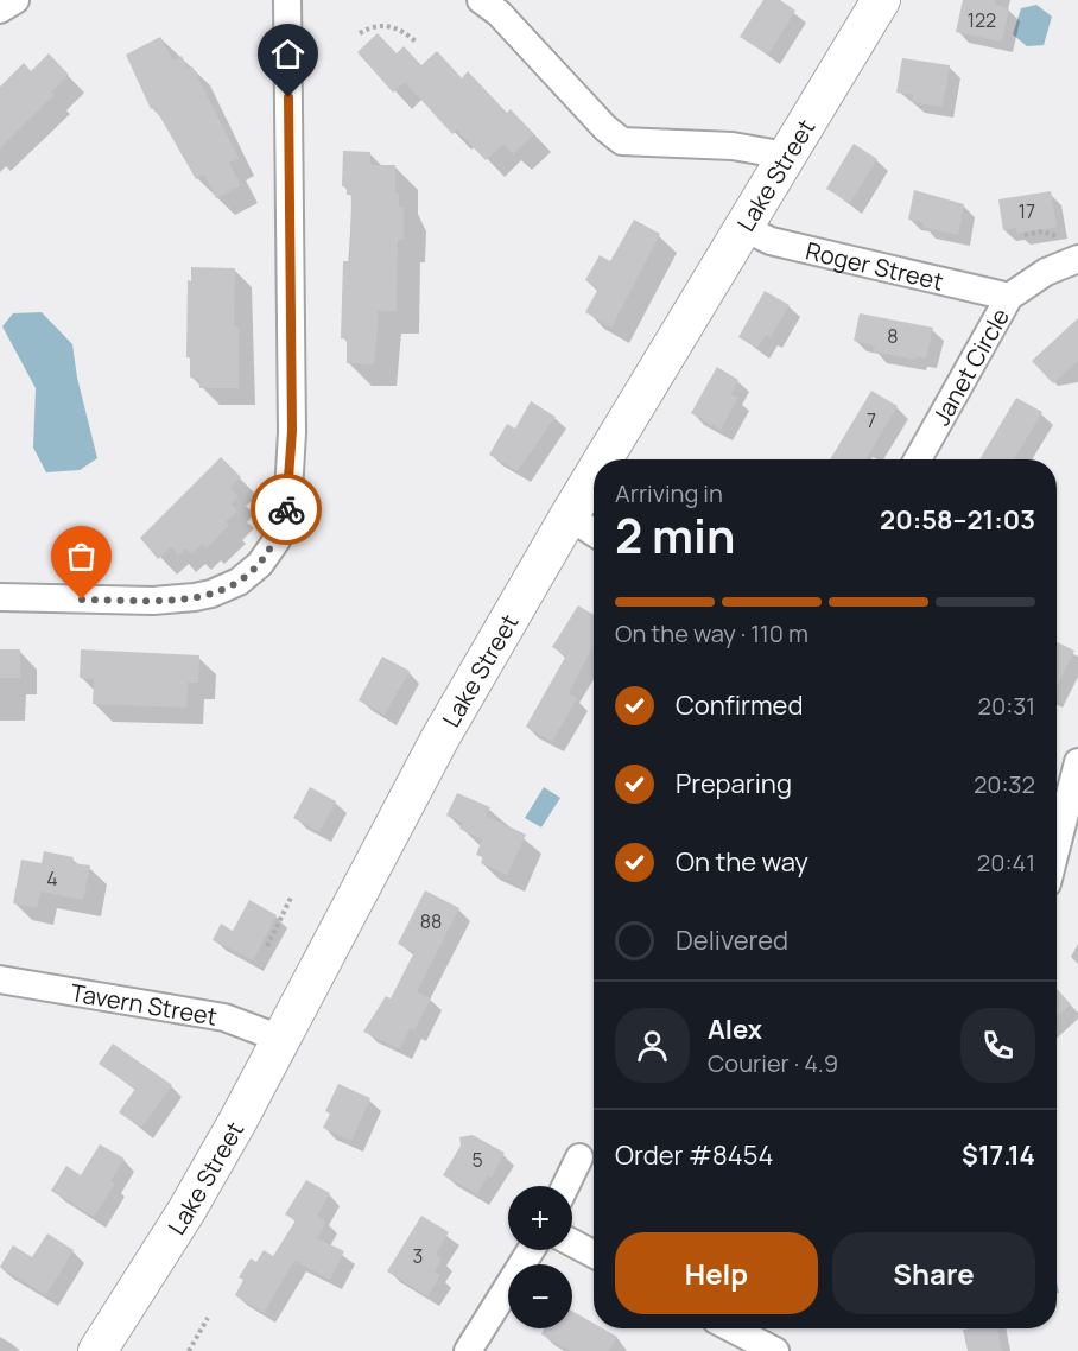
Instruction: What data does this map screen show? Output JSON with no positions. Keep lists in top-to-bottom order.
{
  "streets": {
    "street": [
      "Lake Street",
      "Roger Street",
      "Janet Circle",
      "Tavern Street"
    ]
  },
  "crossings": [
    ["Lake Street", "Roger Street"],
    ["Lake Street", "Tavern Street"],
    ["Roger Street", "Janet Circle"]
  ],
  "house_numbers": [
    "122",
    "17",
    "8",
    "7",
    "4",
    "88",
    "5",
    "3"
  ],
  "page": {
    "heading": ["2 min", "Arriving in", "20:58–21:03"],
    "panel": [
      "Alex",
      "Courier · 4.9",
      "Order #8454",
      "$17.14"
    ],
    "bar": "On the way · 110 m",
    "list": [
      ["Confirmed", "20:31"],
      ["Preparing", "20:32"],
      ["On the way", "20:41"],
      "Delivered"
    ],
    "map_buttons": ["+", "−"],
    "buttons": ["Help", "Share"]
  }
}
